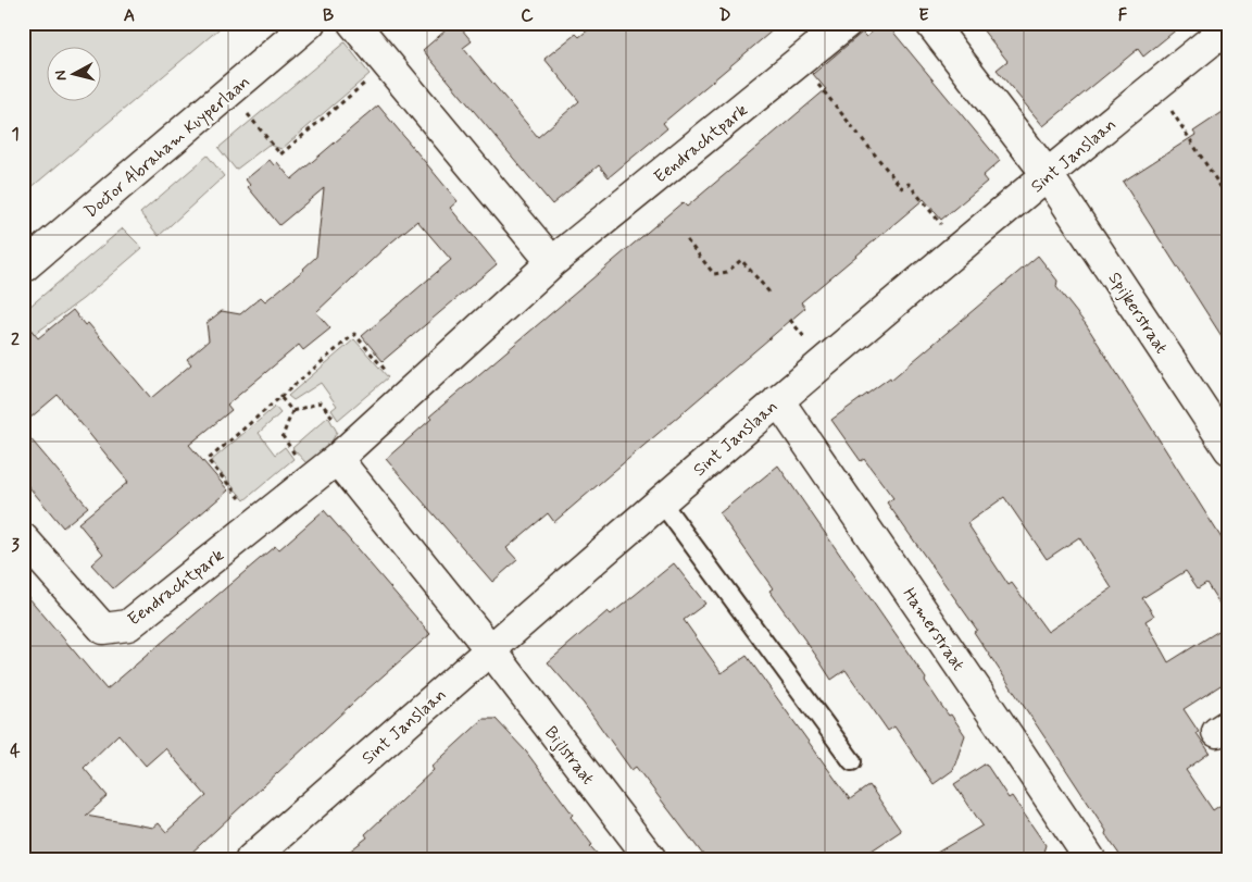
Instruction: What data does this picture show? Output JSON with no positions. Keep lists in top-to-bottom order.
{
  "streets": {
    "street": [
      "Eendrachtpark",
      "Doctor Abraham Kuyperlaan",
      "Sint Janslaan",
      "Spijkerstraat",
      "Hamerstraat",
      "Bijlstraat"
    ]
  },
  "crossings": [
    ["Sint Janslaan", "Spijkerstraat"],
    ["Sint Janslaan", "Hamerstraat"],
    ["Sint Janslaan", "Bijlstraat"]
  ],
  "north": "left",
  "grid": {
    "columns": [
      "A",
      "B",
      "C",
      "D",
      "E",
      "F"
    ],
    "rows": [
      "1",
      "2",
      "3",
      "4"
    ]
  }
}
